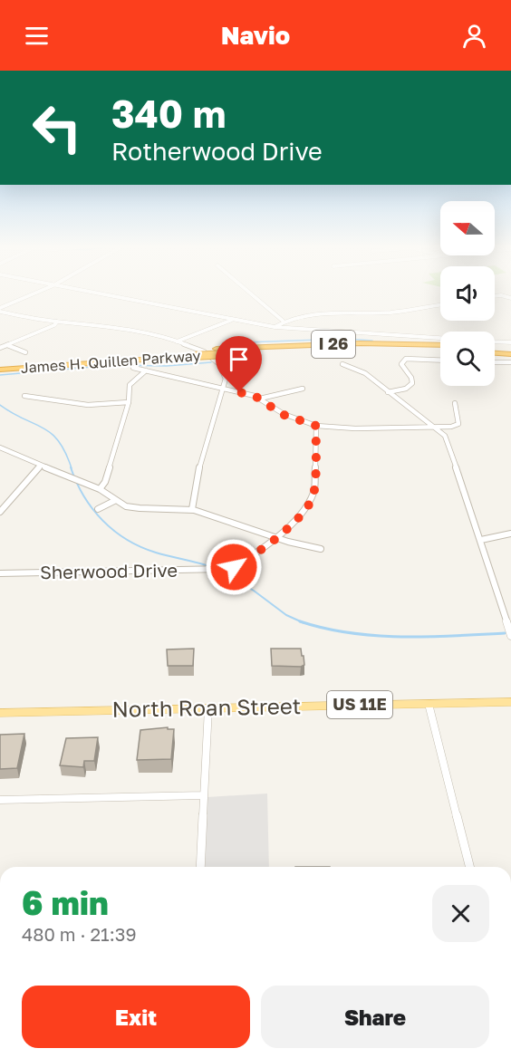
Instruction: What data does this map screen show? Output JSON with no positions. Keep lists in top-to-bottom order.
{
  "streets": {
    "highway": ["I 26", "James H. Quillen Parkway"],
    "main road": ["US 11E", "North Roan Street"],
    "street": ["Sherwood Drive"]
  },
  "north": "left",
  "page": {
    "header": "Navio",
    "turn": ["340 m", "Rotherwood Drive"],
    "heading": ["6 min", "480 m · 21:39"],
    "buttons": ["Exit", "Share"]
  }
}
